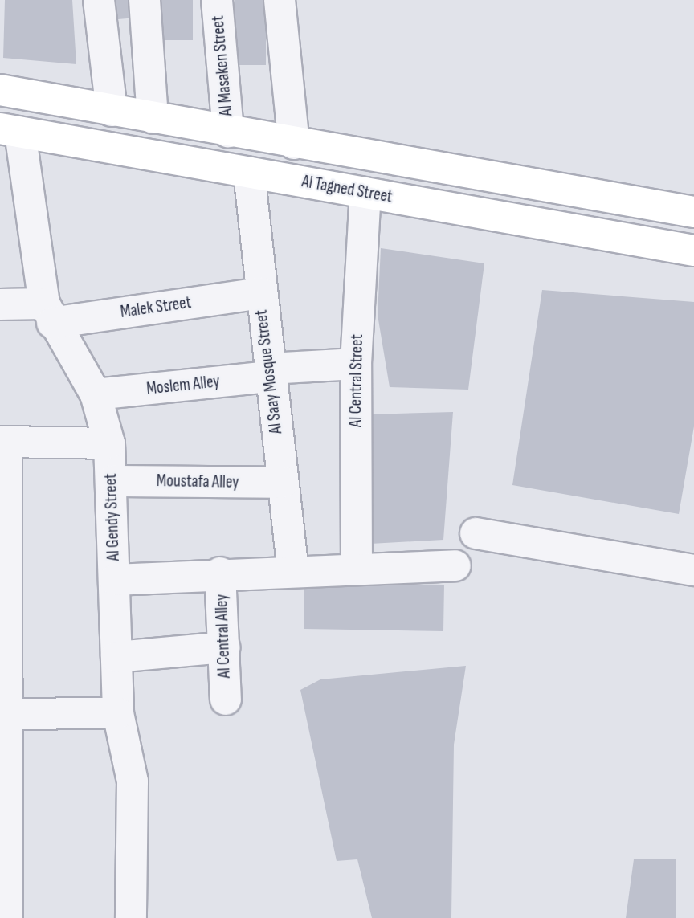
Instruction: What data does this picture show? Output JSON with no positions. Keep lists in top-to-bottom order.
{
  "streets": {
    "highway": ["Al Tagned Street"],
    "street": [
      "Al Masaken Street",
      "Malek Street",
      "Al Saay Mosque Street",
      "Al Central Street",
      "Moslem Alley",
      "Moustafa Alley",
      "Al Gendy Street",
      "Al Central Alley"
    ]
  },
  "crossings": [
    ["Al Tagned Street", "Al Saay Mosque Street"],
    ["Al Tagned Street", "Al Central Street"],
    ["Al Tagned Street", "Al Gendy Street"],
    ["Malek Street", "Al Saay Mosque Street"],
    ["Malek Street", "Al Gendy Street"],
    ["Al Saay Mosque Street", "Moslem Alley"],
    ["Al Saay Mosque Street", "Moustafa Alley"],
    ["Al Central Street", "Moslem Alley"],
    ["Moslem Alley", "Al Gendy Street"],
    ["Moustafa Alley", "Al Gendy Street"]
  ]
}
